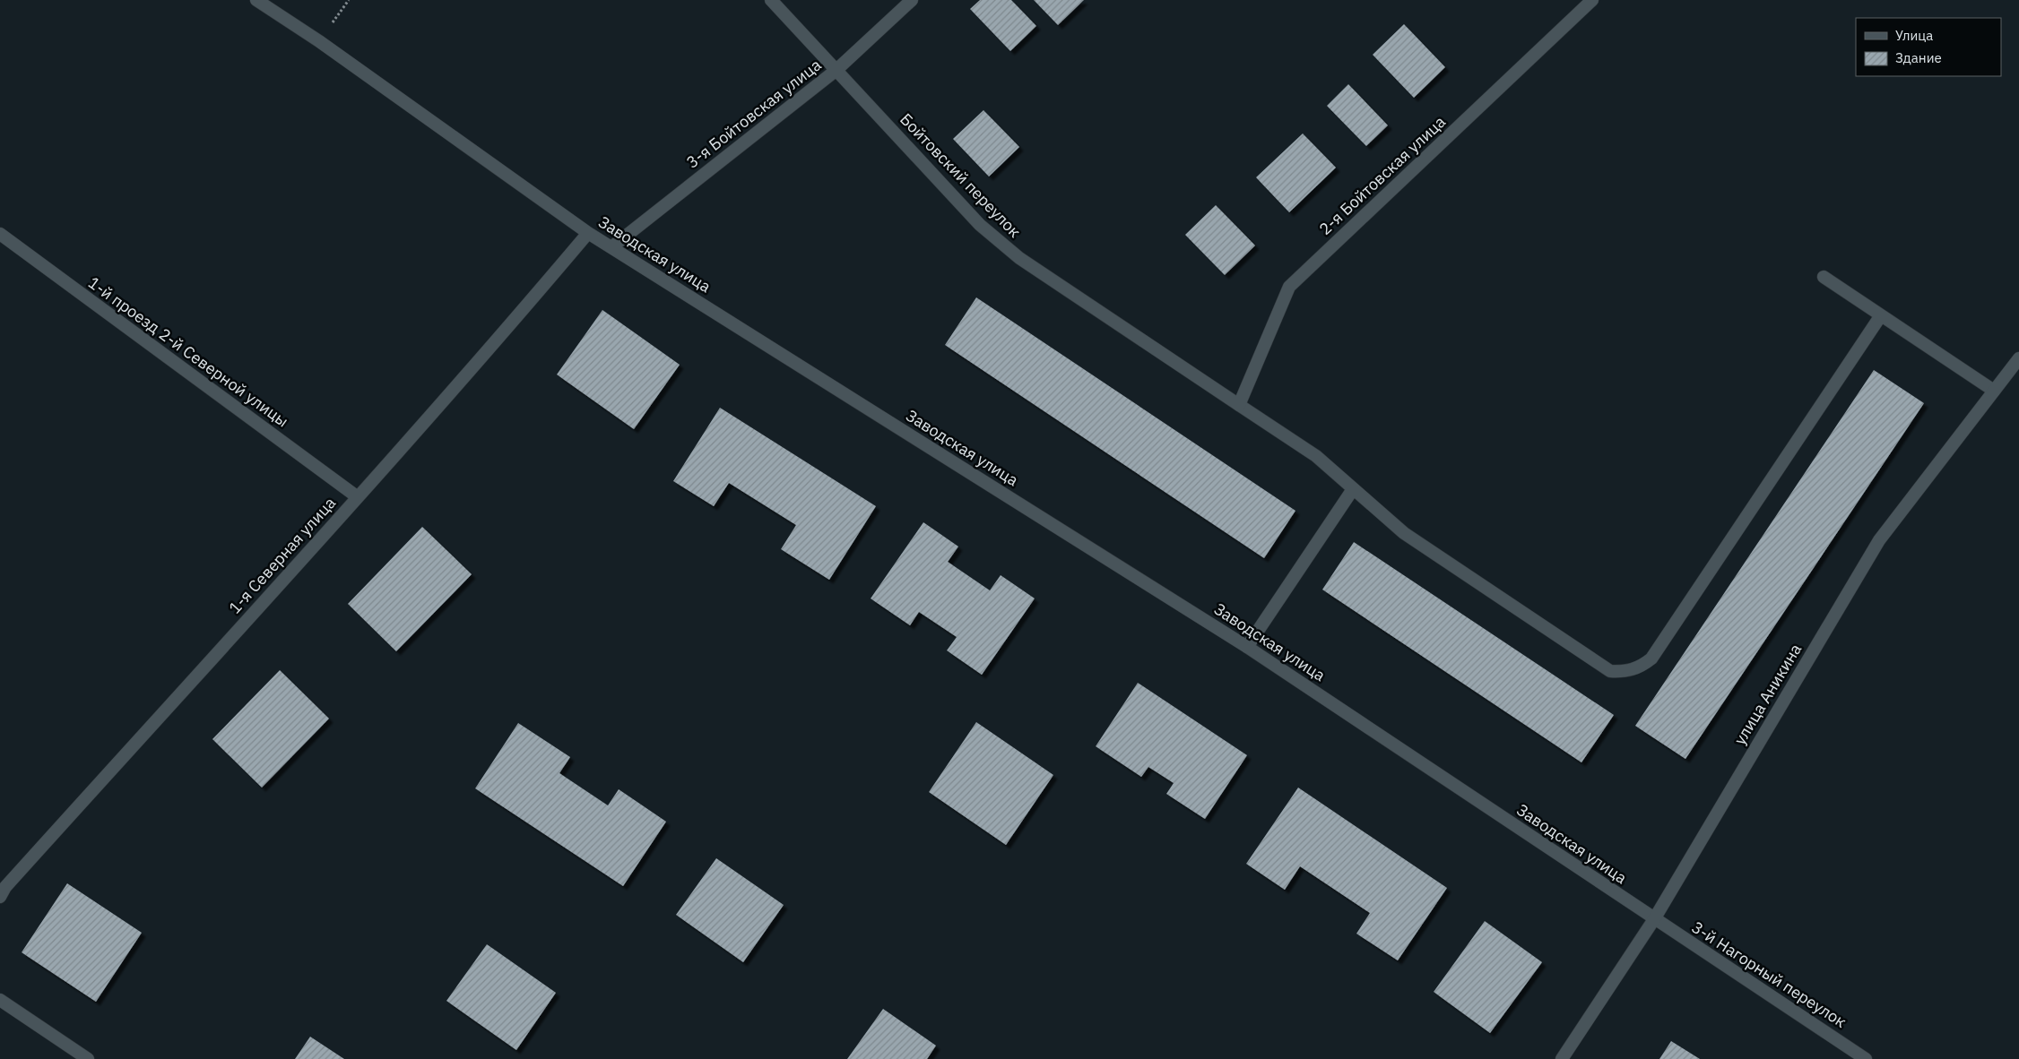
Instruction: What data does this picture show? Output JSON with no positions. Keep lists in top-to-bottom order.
{
  "streets": {
    "street": [
      "3-я Бойтовская улица",
      "Бойтовский переулок",
      "2-я Бойтовская улица",
      "Заводская улица",
      "1-й проезд 2-й Северной улицы",
      "1-я Северная улица",
      "улица Аникина",
      "3-й Нагорный переулок"
    ]
  },
  "crossings": [
    ["3-я Бойтовская улица", "Бойтовский переулок"],
    ["3-я Бойтовская улица", "Заводская улица"],
    ["Бойтовский переулок", "2-я Бойтовская улица"],
    ["Заводская улица", "1-я Северная улица"],
    ["Заводская улица", "улица Аникина"],
    ["Заводская улица", "3-й Нагорный переулок"],
    ["1-й проезд 2-й Северной улицы", "1-я Северная улица"],
    ["улица Аникина", "3-й Нагорный переулок"]
  ],
  "legend": ["Улица", "Здание"]
}
